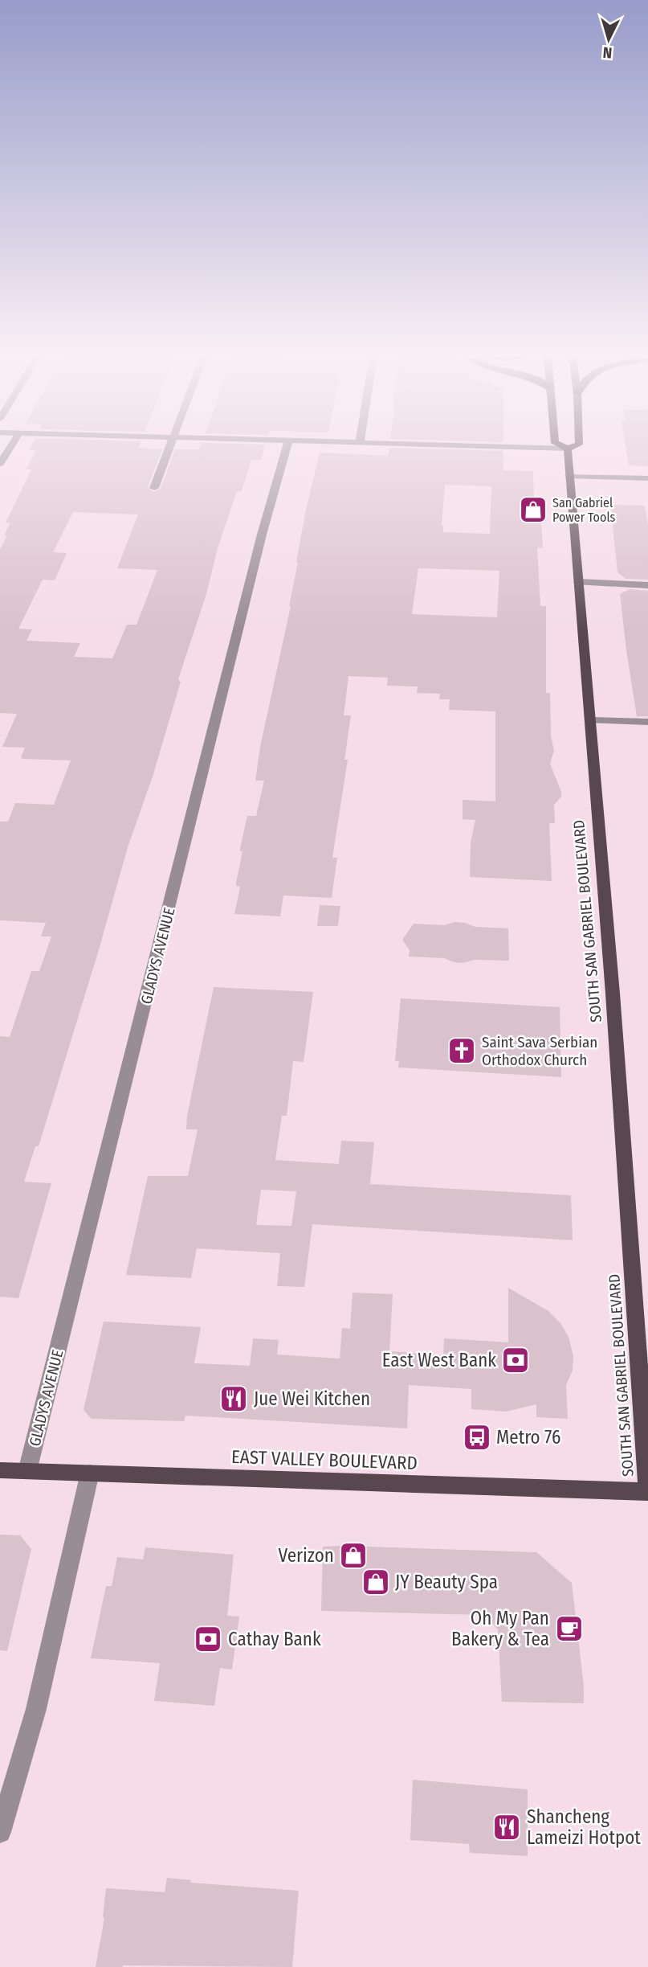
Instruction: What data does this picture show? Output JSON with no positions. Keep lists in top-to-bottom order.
{
  "streets": {
    "main road": ["SOUTH SAN GABRIEL BOULEVARD", "EAST VALLEY BOULEVARD"],
    "street": ["GLADYS AVENUE"]
  },
  "crossings": [
    ["SOUTH SAN GABRIEL BOULEVARD", "EAST VALLEY BOULEVARD"],
    ["GLADYS AVENUE", "EAST VALLEY BOULEVARD"]
  ],
  "places": {
    "shop": ["San Gabriel Power Tools", "Verizon", "JY Beauty Spa"],
    "church": ["Saint Sava Serbian Orthodox Church"],
    "bank": ["East West Bank", "Cathay Bank"],
    "restaurant": ["Jue Wei Kitchen", "Shancheng Lameizi Hotpot"],
    "bus stop": ["Metro 76"],
    "cafe": ["Oh My Pan Bakery & Tea"]
  },
  "north": "bottom"
}
